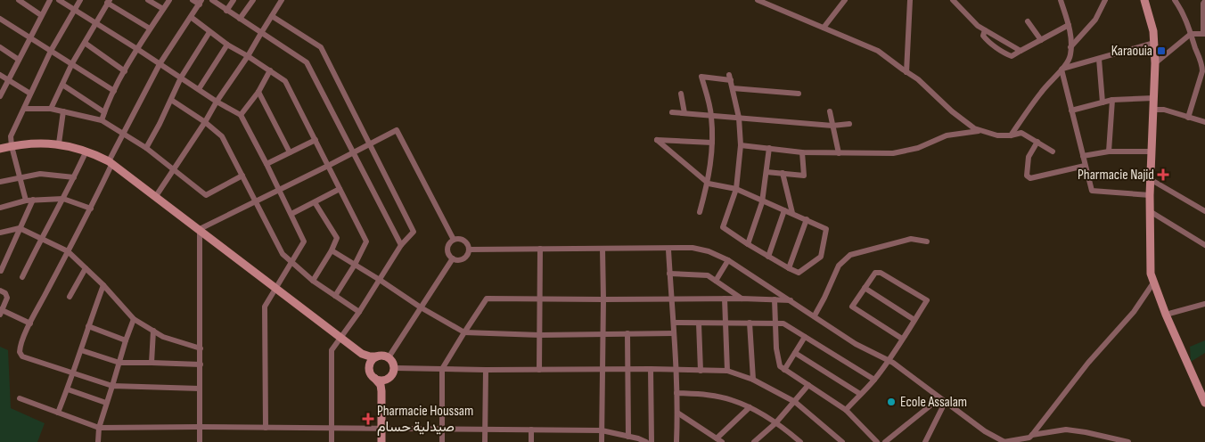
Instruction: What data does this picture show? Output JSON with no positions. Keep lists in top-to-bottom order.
{
  "places": {
    "transit": ["Karaouia"],
    "health": ["Pharmacie Najid", "Pharmacie Houssam صيدلية حسام"],
    "other": ["Ecole Assalam"]
  }
}
